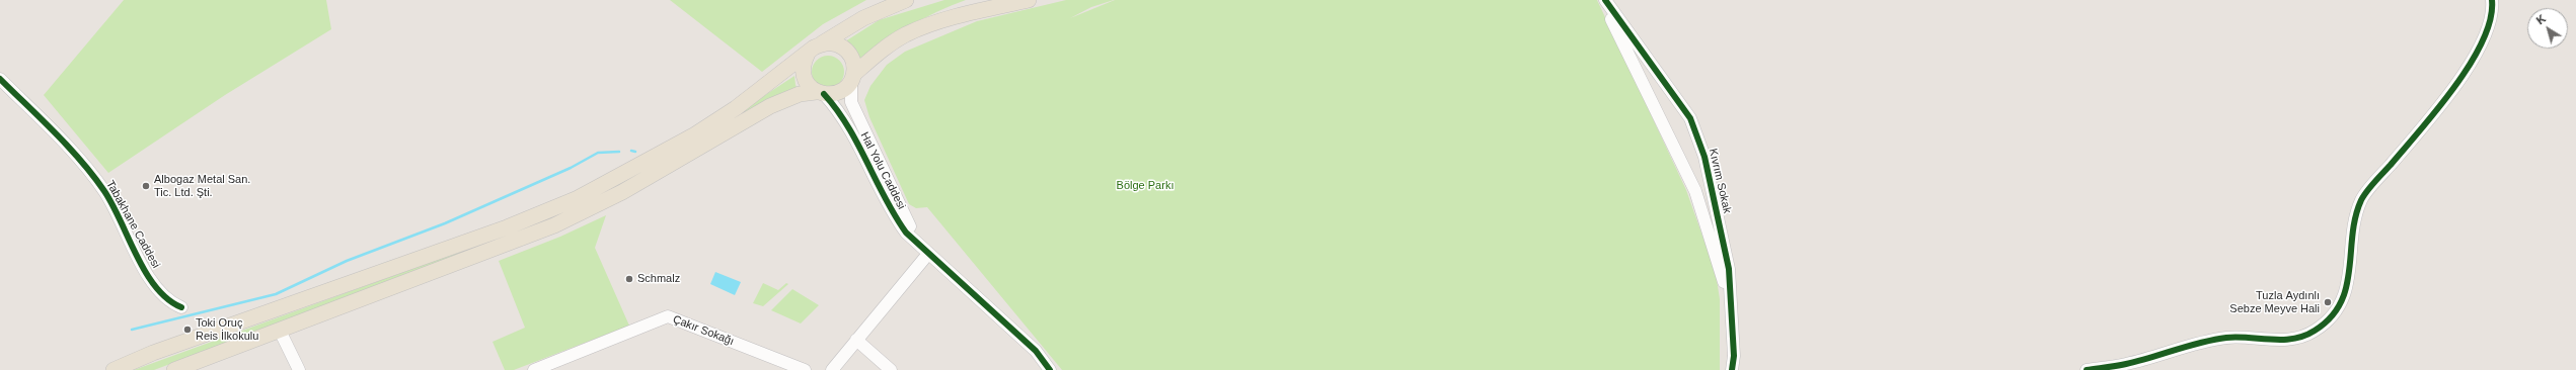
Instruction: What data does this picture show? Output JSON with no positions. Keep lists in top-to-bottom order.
{
  "streets": {
    "street": [
      "Hal Yolu Caddesi",
      "Kıvrım Sokak",
      "Tabakhane Caddesi",
      "Çakır Sokağı"
    ]
  },
  "parks": ["Bölge Parkı"],
  "places": [
    "Albogaz Metal San. Tic. Ltd. Şti.",
    "Schmalz",
    "Tuzla Aydınlı Sebze Meyve Hali",
    "Toki Oruç Reis İlkokulu"
  ],
  "north": "top left"
}
